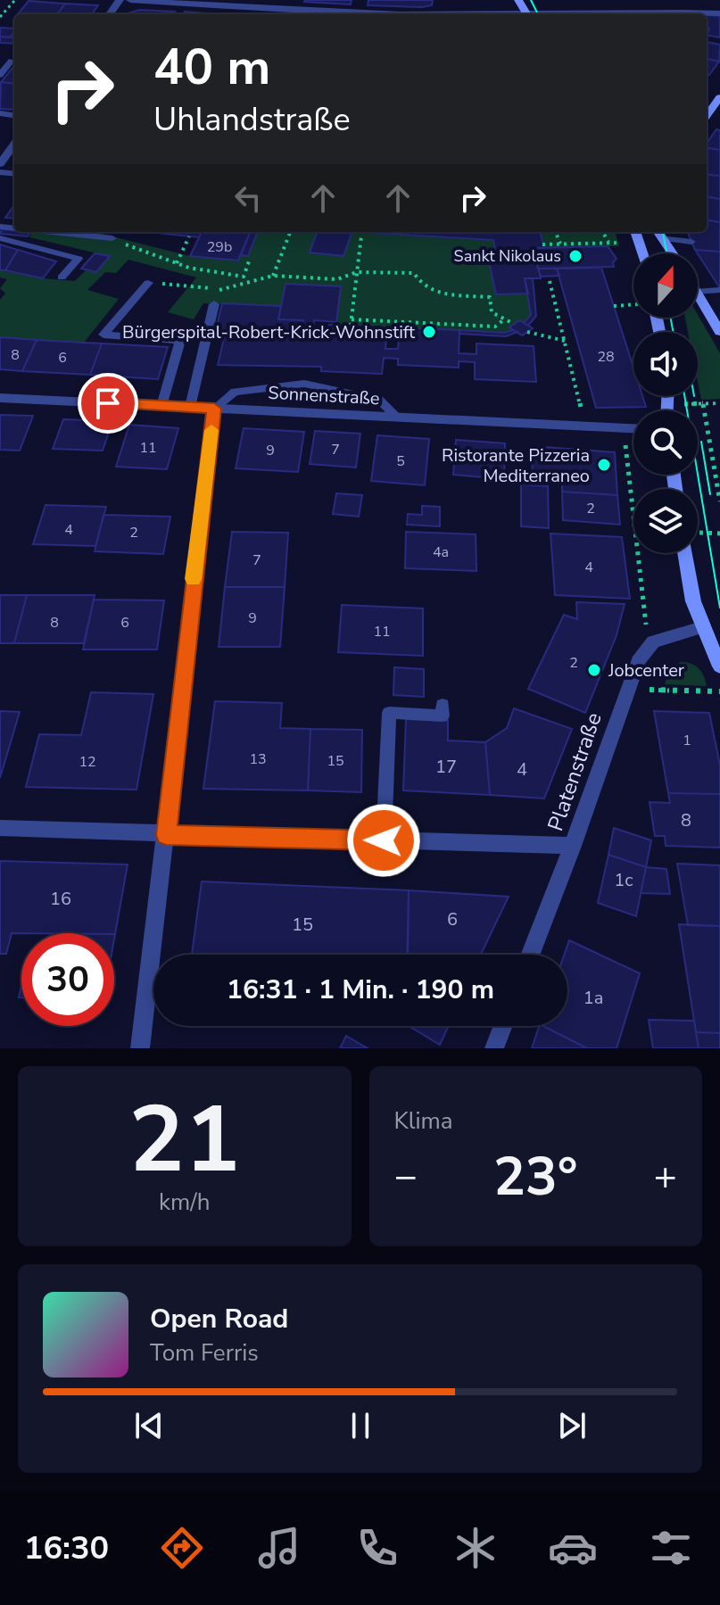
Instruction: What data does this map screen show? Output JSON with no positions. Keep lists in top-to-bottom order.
{
  "streets": {
    "street": ["Sonnenstraße", "Platenstraße"]
  },
  "places": [
    "Sankt Nikolaus",
    "Bürgerspital-Robert-Krick-Wohnstift",
    "Ristorante Pizzeria Mediterraneo",
    "Jobcenter"
  ],
  "house_numbers": [
    "29b",
    "8",
    "28",
    "6",
    "11",
    "7",
    "9",
    "5",
    "2",
    "4",
    "2",
    "4a",
    "7",
    "4",
    "9",
    "8",
    "6",
    "11",
    "2",
    "1",
    "13",
    "15",
    "12",
    "17",
    "4",
    "8",
    "1c",
    "16",
    "6",
    "15",
    "1a"
  ],
  "north": "top",
  "page": {
    "turn": ["40 m", "Uhlandstraße"],
    "limit": "30",
    "trip": "16:31 · 1 Min. · 190 m",
    "tile": [
      ["21", "km/h"],
      "Klima"
    ],
    "heat": ["−", "23°", "+"],
    "song": ["Open Road", "Tom Ferris"],
    "tabs": "16:30"
  }
}
